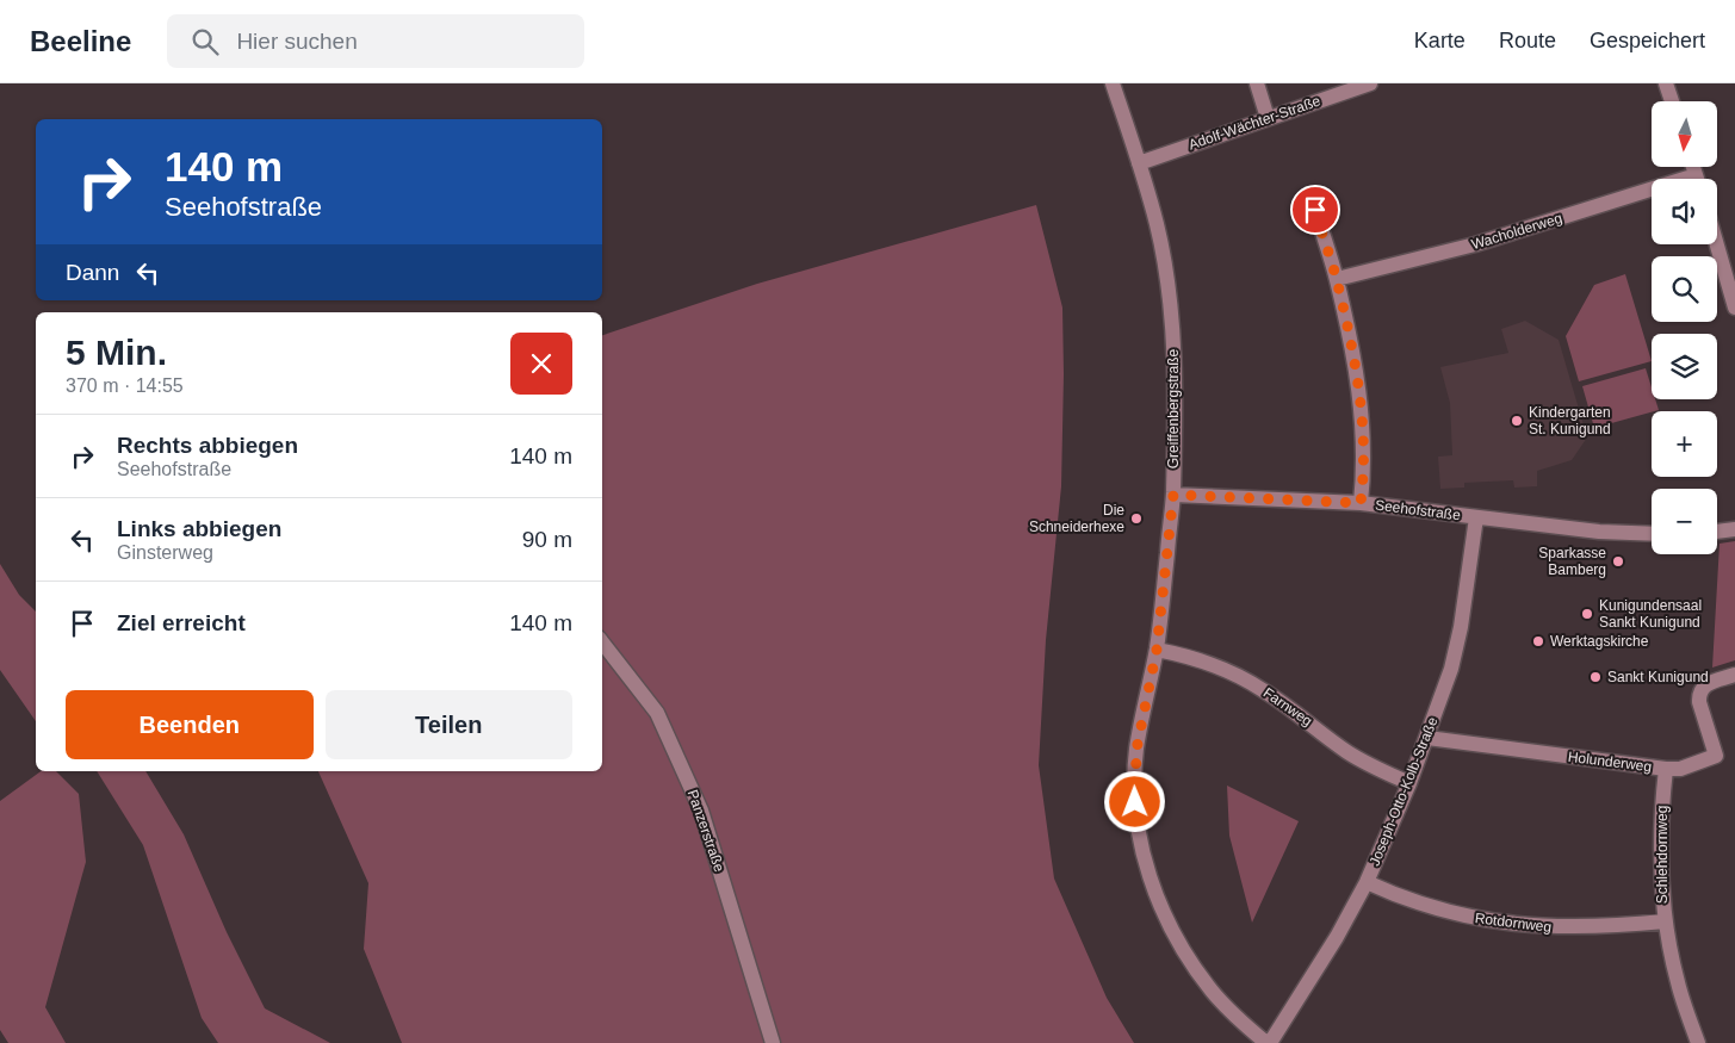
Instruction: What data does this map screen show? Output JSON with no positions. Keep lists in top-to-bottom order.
{
  "streets": {
    "street": [
      "Adolf-Wächter-Straße",
      "Wacholderweg",
      "Greiffenbergstraße",
      "Seehofstraße",
      "Farnweg",
      "Holunderweg",
      "Joseph-Otto-Kolb-Straße",
      "Panzerstraße",
      "Schlehdornweg",
      "Rotdornweg"
    ]
  },
  "crossings": [
    ["Adolf-Wächter-Straße", "Greiffenbergstraße"],
    ["Greiffenbergstraße", "Seehofstraße"],
    ["Greiffenbergstraße", "Farnweg"],
    ["Greiffenbergstraße", "Joseph-Otto-Kolb-Straße"],
    ["Seehofstraße", "Joseph-Otto-Kolb-Straße"],
    ["Farnweg", "Joseph-Otto-Kolb-Straße"],
    ["Holunderweg", "Joseph-Otto-Kolb-Straße"],
    ["Holunderweg", "Schlehdornweg"],
    ["Joseph-Otto-Kolb-Straße", "Rotdornweg"],
    ["Schlehdornweg", "Rotdornweg"]
  ],
  "places": [
    "Kindergarten St. Kunigund",
    "Die Schneiderhexe",
    "Sparkasse Bamberg",
    "Kunigundensaal Sankt Kunigund",
    "Werktagskirche",
    "Sankt Kunigund"
  ],
  "north": "bottom",
  "page": {
    "header": "Beeline",
    "search": "Hier suchen",
    "nav": ["Karte", "Route", "Gespeichert"],
    "map_buttons": ["+", "−"],
    "turn": ["140 m", "Seehofstraße"],
    "then": "Dann",
    "heading": ["5 Min.", "370 m · 14:55"],
    "list": [
      {
        "name": "Rechts abbiegen",
        "note": "Seehofstraße",
        "value": "140 m"
      },
      {
        "name": "Links abbiegen",
        "note": "Ginsterweg",
        "value": "90 m"
      },
      {
        "name": "Ziel erreicht",
        "value": "140 m"
      }
    ],
    "buttons": ["Beenden", "Teilen"]
  }
}
